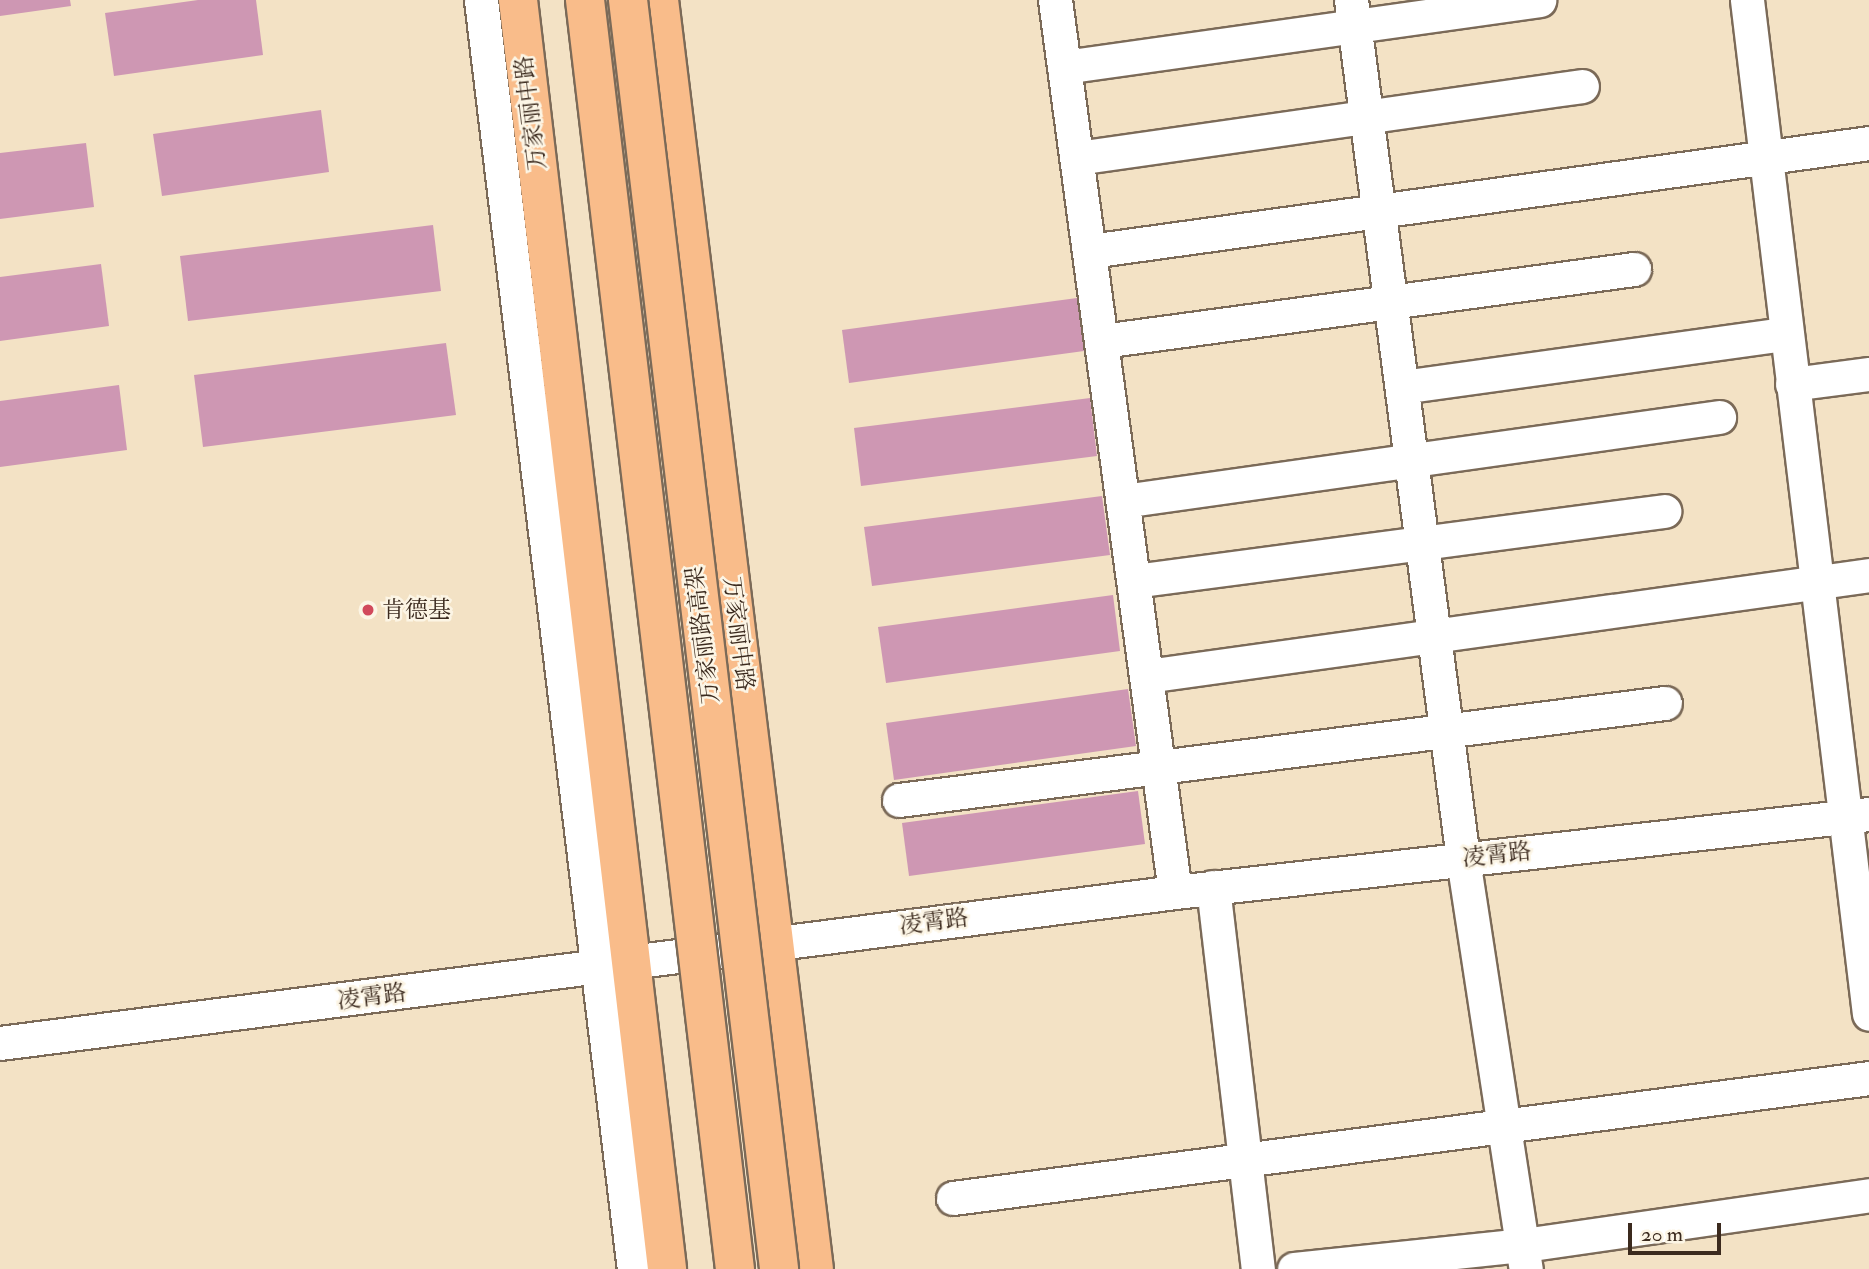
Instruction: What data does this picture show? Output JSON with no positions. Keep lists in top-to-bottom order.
{
  "streets": {
    "main road": ["万家丽中路", "万家丽路高架"],
    "street": ["凌霄路"]
  },
  "crossings": [
    ["万家丽中路", "凌霄路"]
  ],
  "places": ["肯德基"],
  "scale_bar": "20 m"
}
